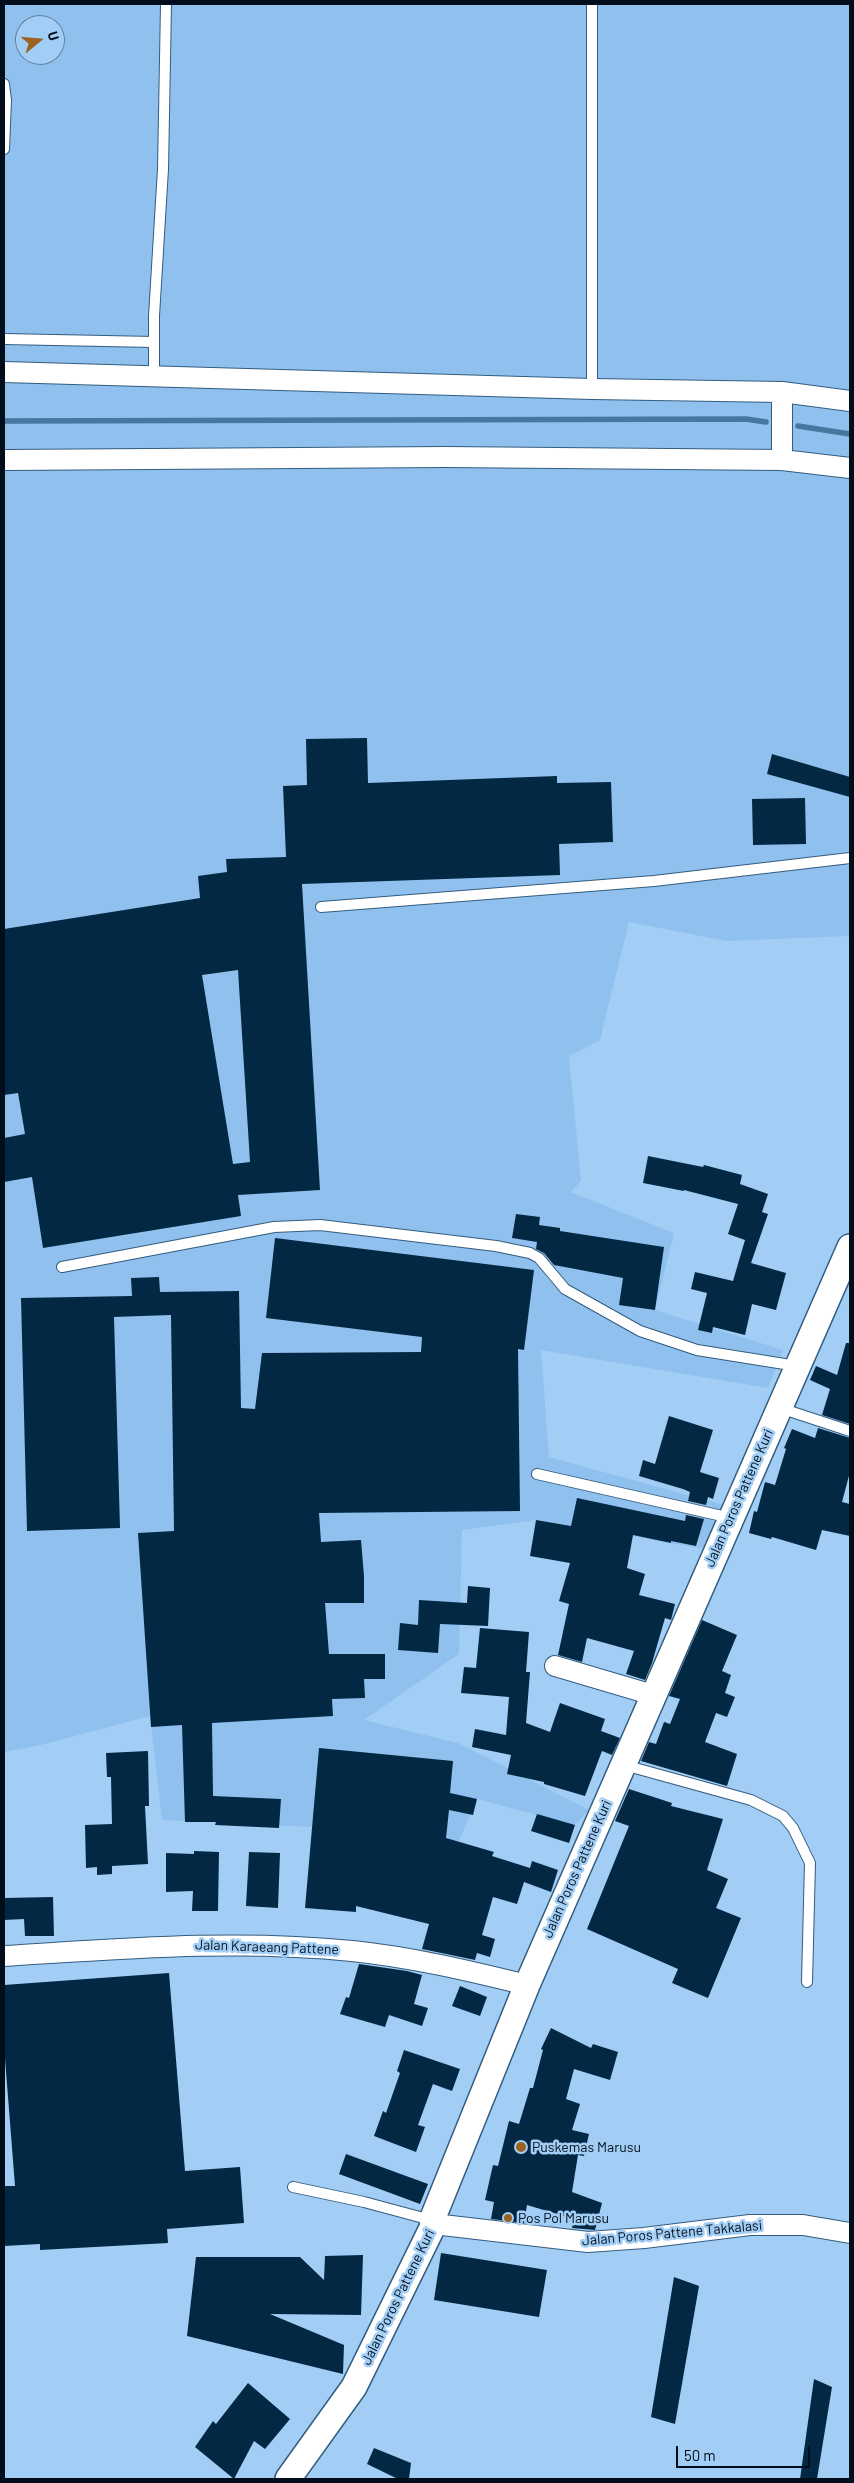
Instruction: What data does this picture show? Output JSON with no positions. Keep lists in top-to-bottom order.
{
  "streets": {
    "street": ["Jalan Poros Pattene Kuri", "Jalan Karaeang Pattene", "Jalan Poros Pattene Takkalasi"]
  },
  "crossings": [
    ["Jalan Poros Pattene Kuri", "Jalan Karaeang Pattene"],
    ["Jalan Poros Pattene Kuri", "Jalan Poros Pattene Takkalasi"]
  ],
  "places": ["Puskemas Marusu", "Pos Pol Marusu"],
  "scale_bar": "50 m",
  "north": "right"
}
